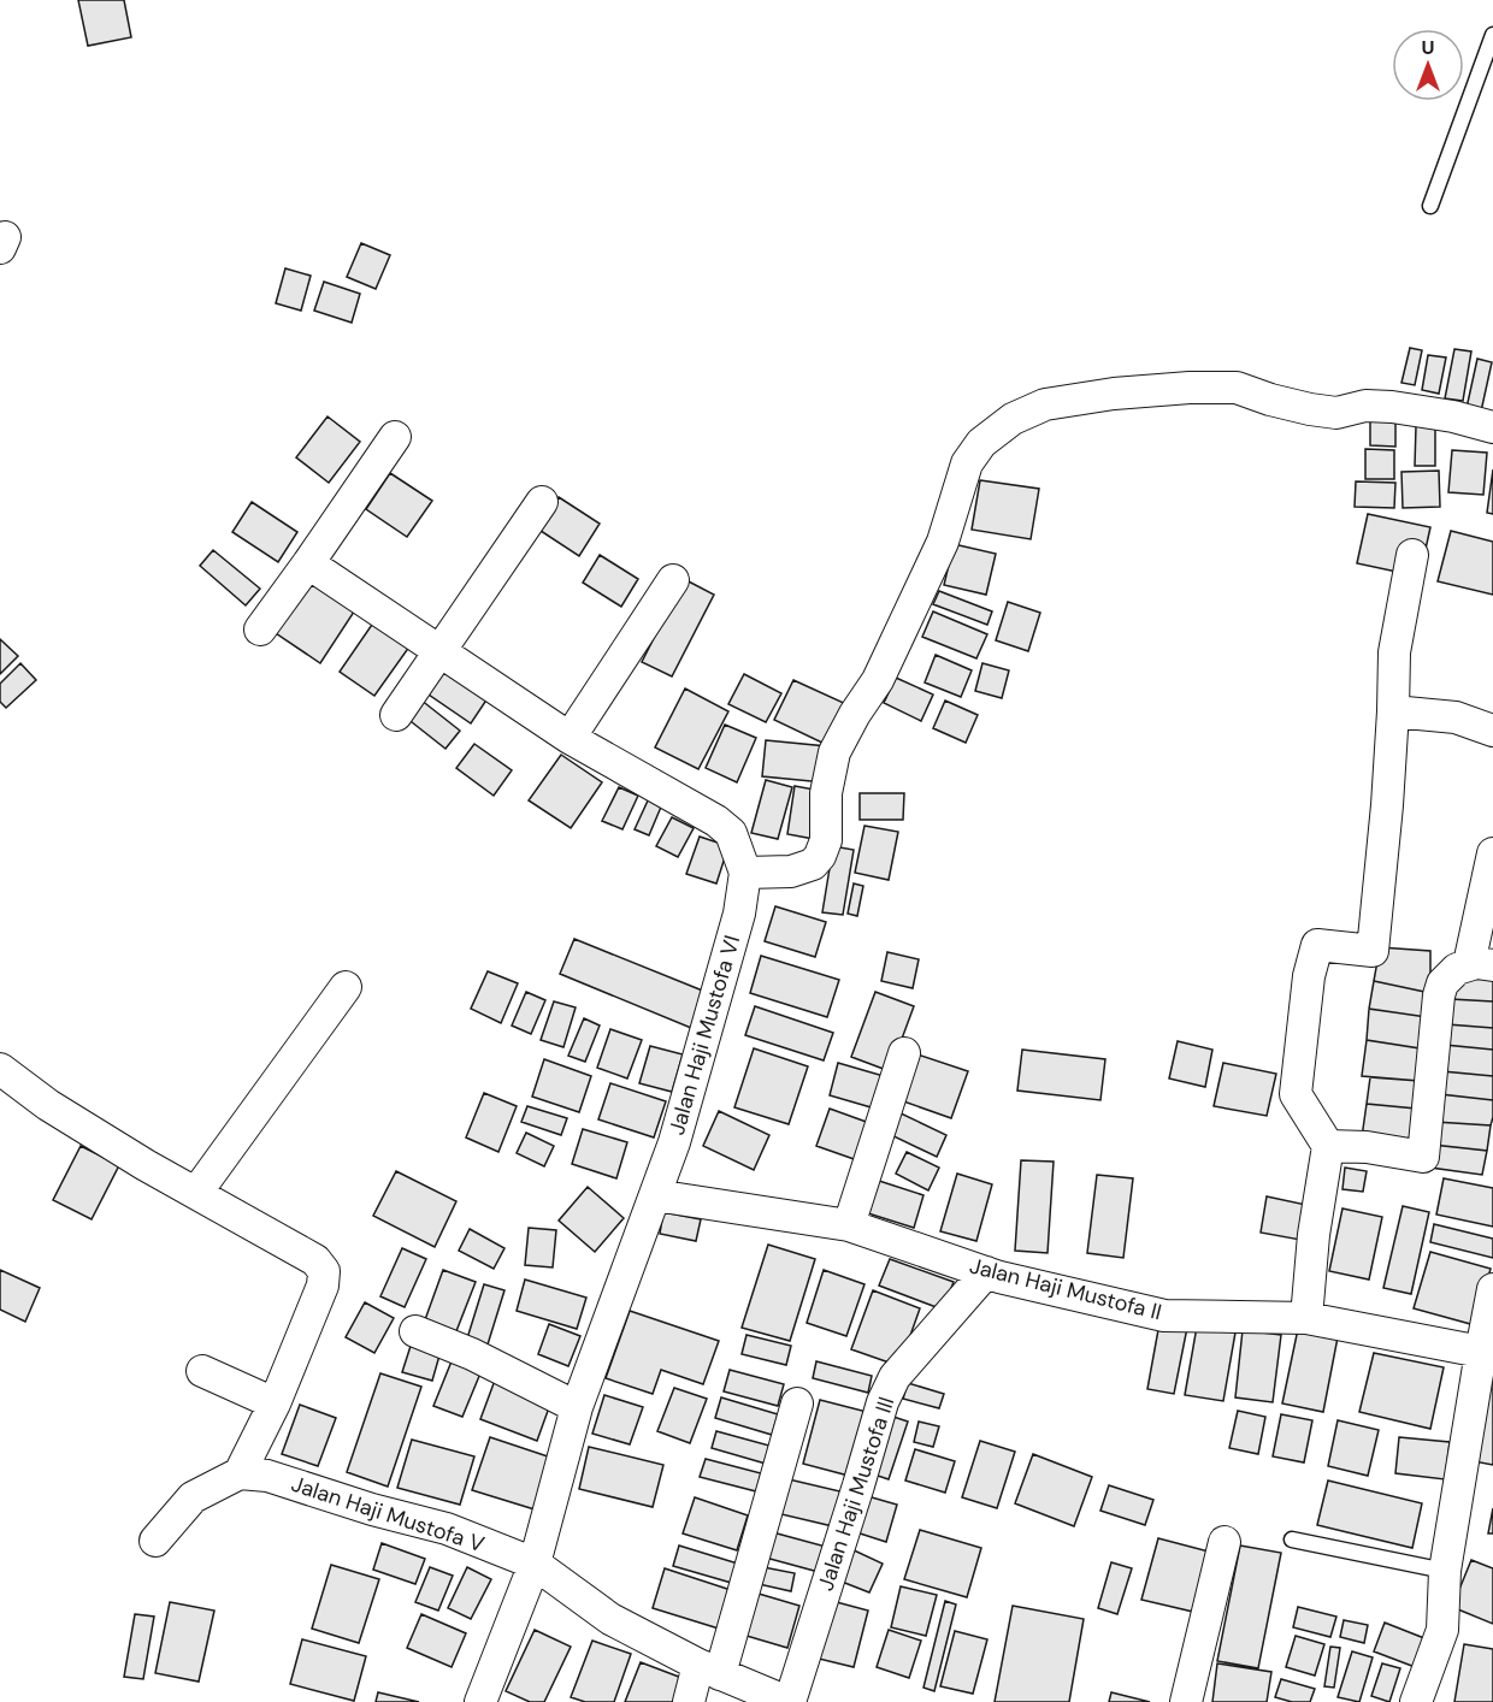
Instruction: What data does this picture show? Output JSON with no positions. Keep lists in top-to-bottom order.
{
  "streets": {
    "street": [
      "Jalan Haji Mustofa VI",
      "Jalan Haji Mustofa II",
      "Jalan Haji Mustofa III",
      "Jalan Haji Mustofa V"
    ]
  },
  "crossings": [
    ["Jalan Haji Mustofa VI", "Jalan Haji Mustofa II"],
    ["Jalan Haji Mustofa VI", "Jalan Haji Mustofa V"],
    ["Jalan Haji Mustofa II", "Jalan Haji Mustofa III"],
    ["Jalan Haji Mustofa III", "Jalan Haji Mustofa V"]
  ],
  "north": "top"
}
